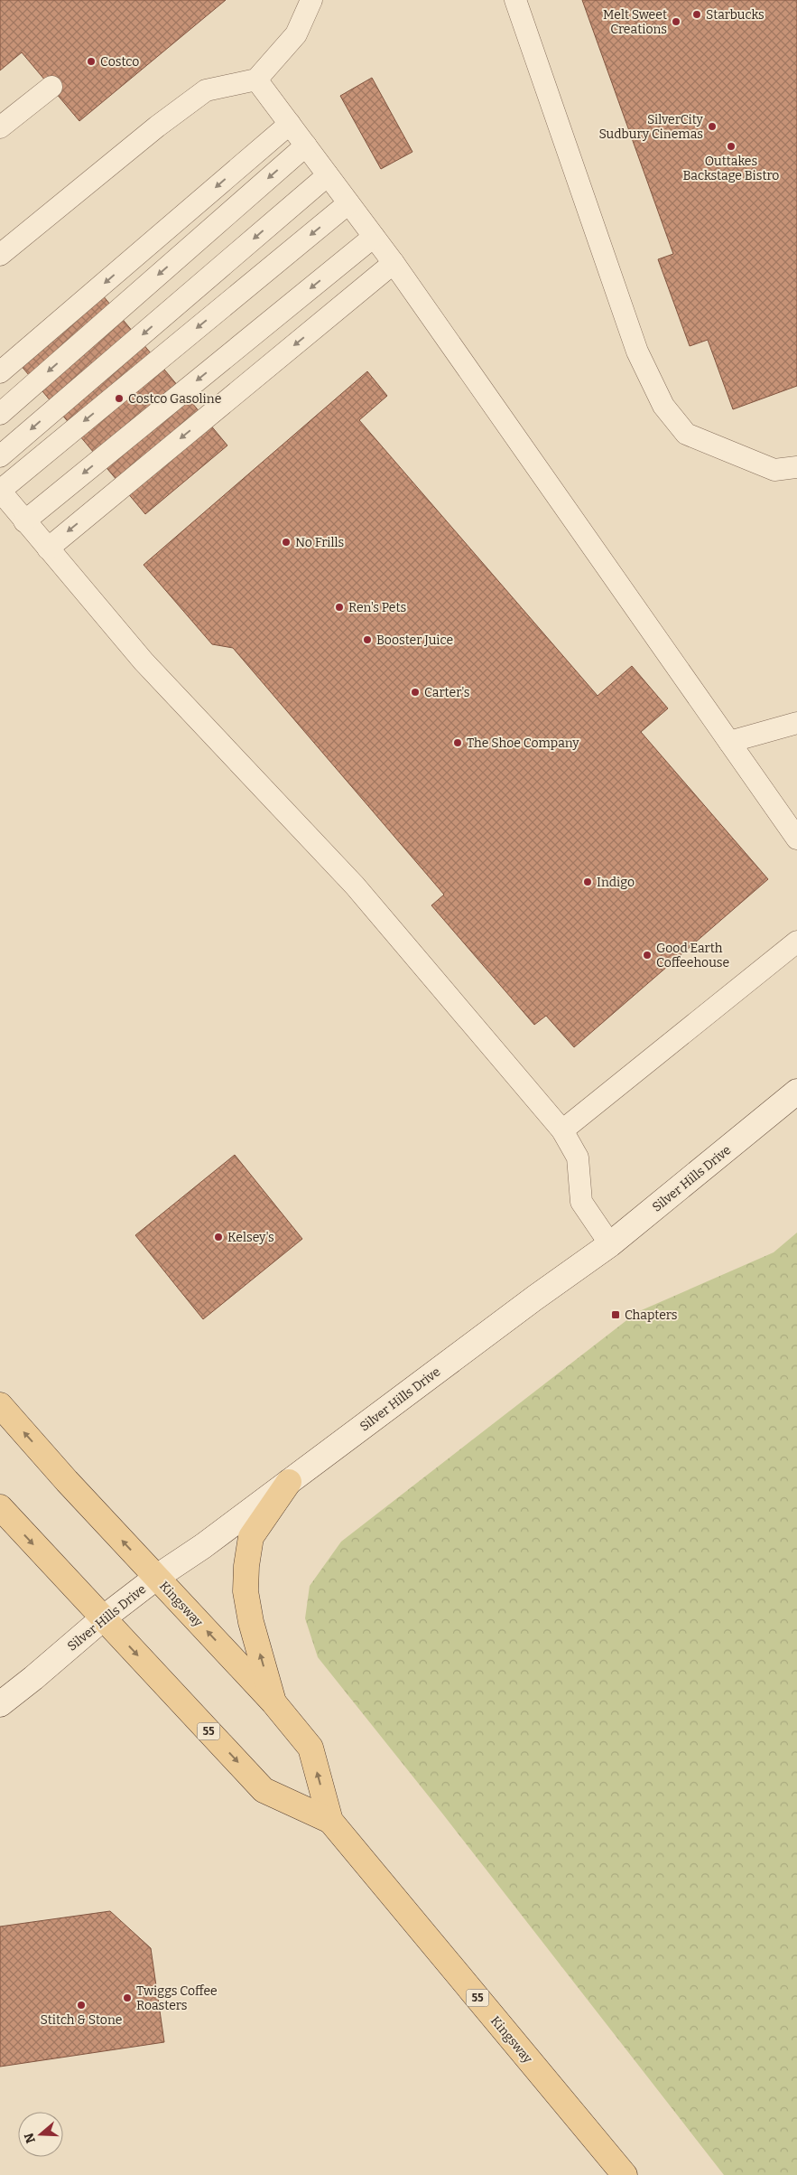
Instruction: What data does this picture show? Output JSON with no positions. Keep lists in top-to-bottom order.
{
  "streets": {
    "main road": ["Kingsway", "55"],
    "street": ["Silver Hills Drive"]
  },
  "crossings": [
    ["Silver Hills Drive", "Kingsway"]
  ],
  "places": {
    "other": [
      "Starbucks",
      "Melt Sweet Creations",
      "Costco",
      "SilverCity Sudbury Cinemas",
      "Outtakes Backstage Bistro",
      "Costco Gasoline",
      "No Frills",
      "Ren's Pets",
      "Booster Juice",
      "Carter's",
      "The Shoe Company",
      "Indigo",
      "Good Earth Coffeehouse",
      "Kelsey's",
      "Twiggs Coffee Roasters",
      "Stitch & Stone"
    ],
    "transit": ["Chapters"]
  },
  "north": "left"
}
